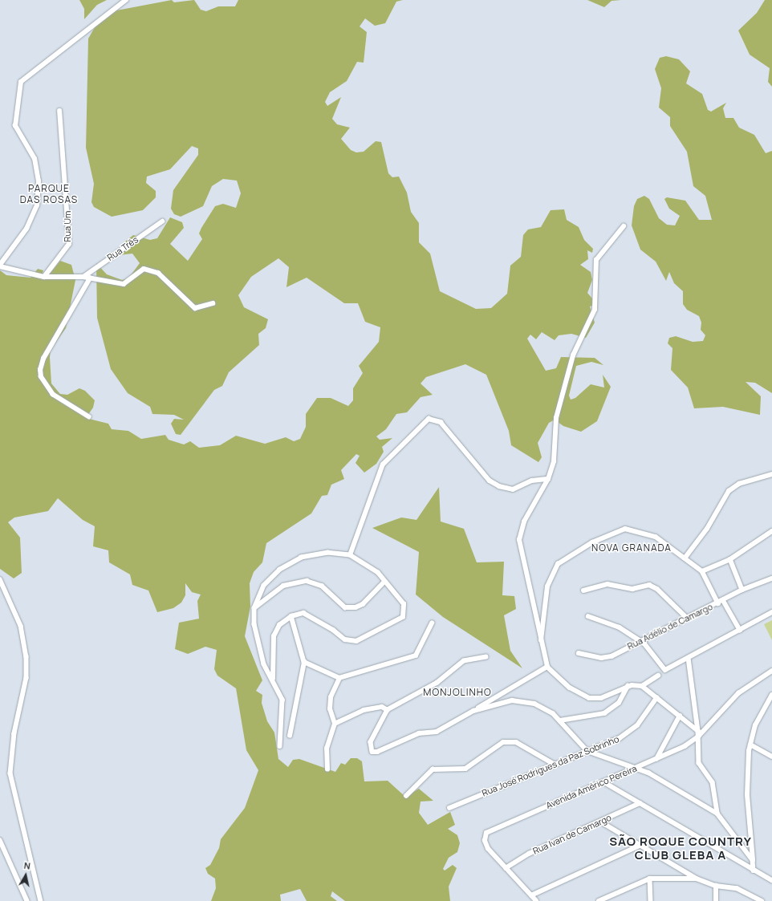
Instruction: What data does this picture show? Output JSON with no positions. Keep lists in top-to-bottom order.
{
  "streets": {
    "street": [
      "Rua Um",
      "Rua Três",
      "Rua Adélio de Camargo",
      "Rua José Rodrigues da Paz Sobrinho",
      "Avenida Américo Pereira",
      "Rua Ivan de Camargo"
    ]
  },
  "crossings": [
    ["Avenida Américo Pereira", "Rua Ivan de Camargo"]
  ],
  "districts": [
    "PARQUE DAS ROSAS",
    "NOVA GRANADA",
    "MONJOLINHO",
    "SÃO ROQUE COUNTRY CLUB GLEBA A"
  ],
  "north": "top"
}
